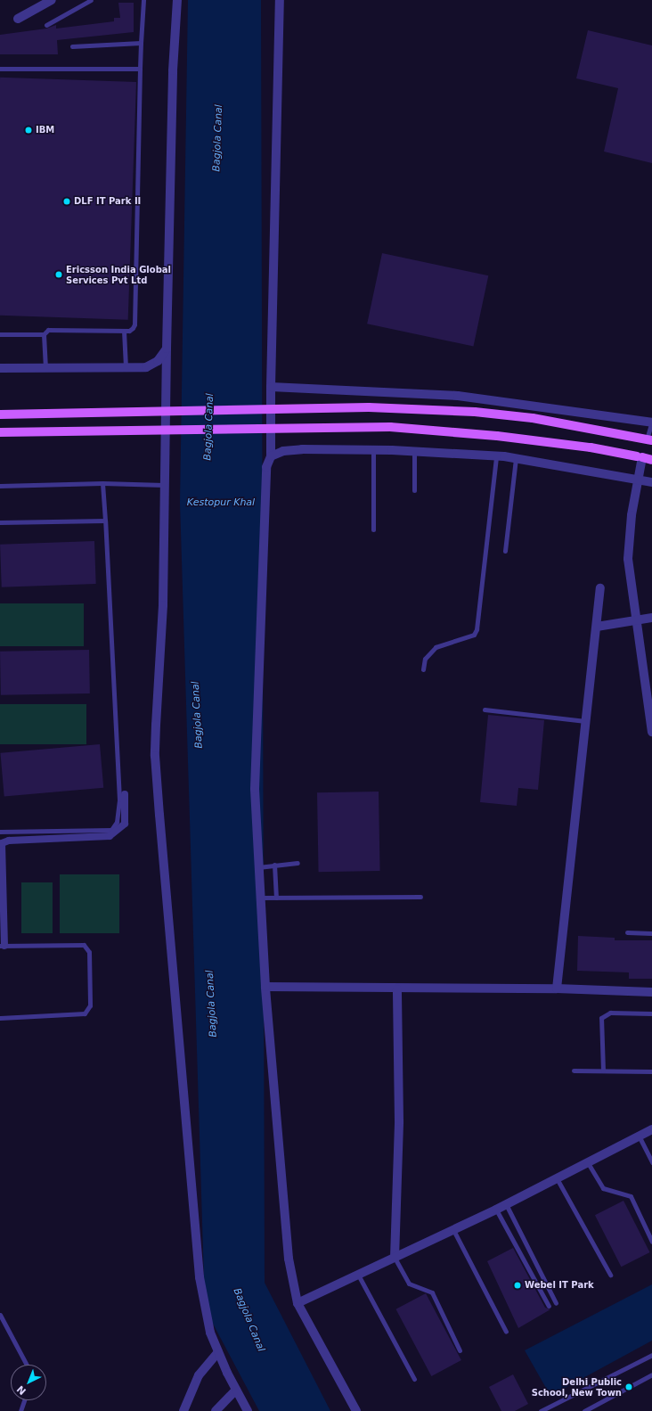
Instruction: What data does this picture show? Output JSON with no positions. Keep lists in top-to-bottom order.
{
  "water": ["Bagjola Canal", "Kestopur Khal"],
  "places": [
    "IBM",
    "DLF IT Park II",
    "Ericsson India Global Services Pvt Ltd",
    "Webel IT Park",
    "Delhi Public School, New Town"
  ],
  "north": "bottom left"
}
